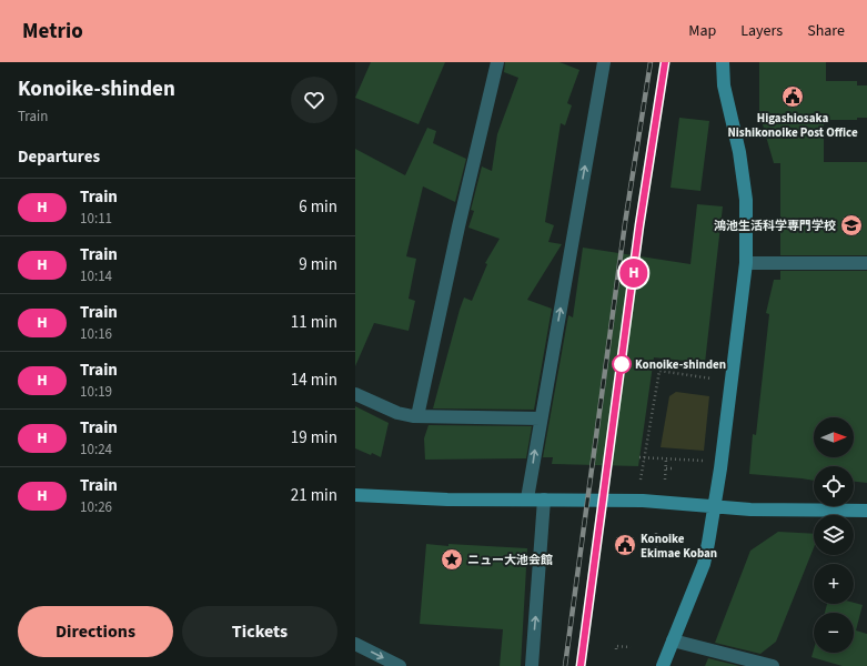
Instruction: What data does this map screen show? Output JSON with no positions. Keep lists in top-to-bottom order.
{
  "places": {
    "public building": ["Higashiosaka Nishikonoike Post Office", "Konoike Ekimae Koban"],
    "school or university": ["鴻池生活科学専門学校"],
    "other": ["Konoike-shinden"],
    "place": ["ニュー大池会館"]
  },
  "north": "right",
  "page": {
    "header": "Metrio",
    "nav": ["Map", "Layers", "Share"],
    "heading": [
      ["Konoike-shinden", "Train"],
      "Departures"
    ],
    "on_map": "H",
    "list": [
      {
        "mark": "H",
        "name": "Train",
        "note": "10:11",
        "value": "6 min"
      },
      {
        "mark": "H",
        "name": "Train",
        "note": "10:14",
        "value": "9 min"
      },
      {
        "mark": "H",
        "name": "Train",
        "note": "10:16",
        "value": "11 min"
      },
      {
        "mark": "H",
        "name": "Train",
        "note": "10:19",
        "value": "14 min"
      },
      {
        "mark": "H",
        "name": "Train",
        "note": "10:24",
        "value": "19 min"
      },
      {
        "mark": "H",
        "name": "Train",
        "note": "10:26",
        "value": "21 min"
      }
    ],
    "map_buttons": ["+", "−"],
    "buttons": ["Directions", "Tickets"]
  }
}
